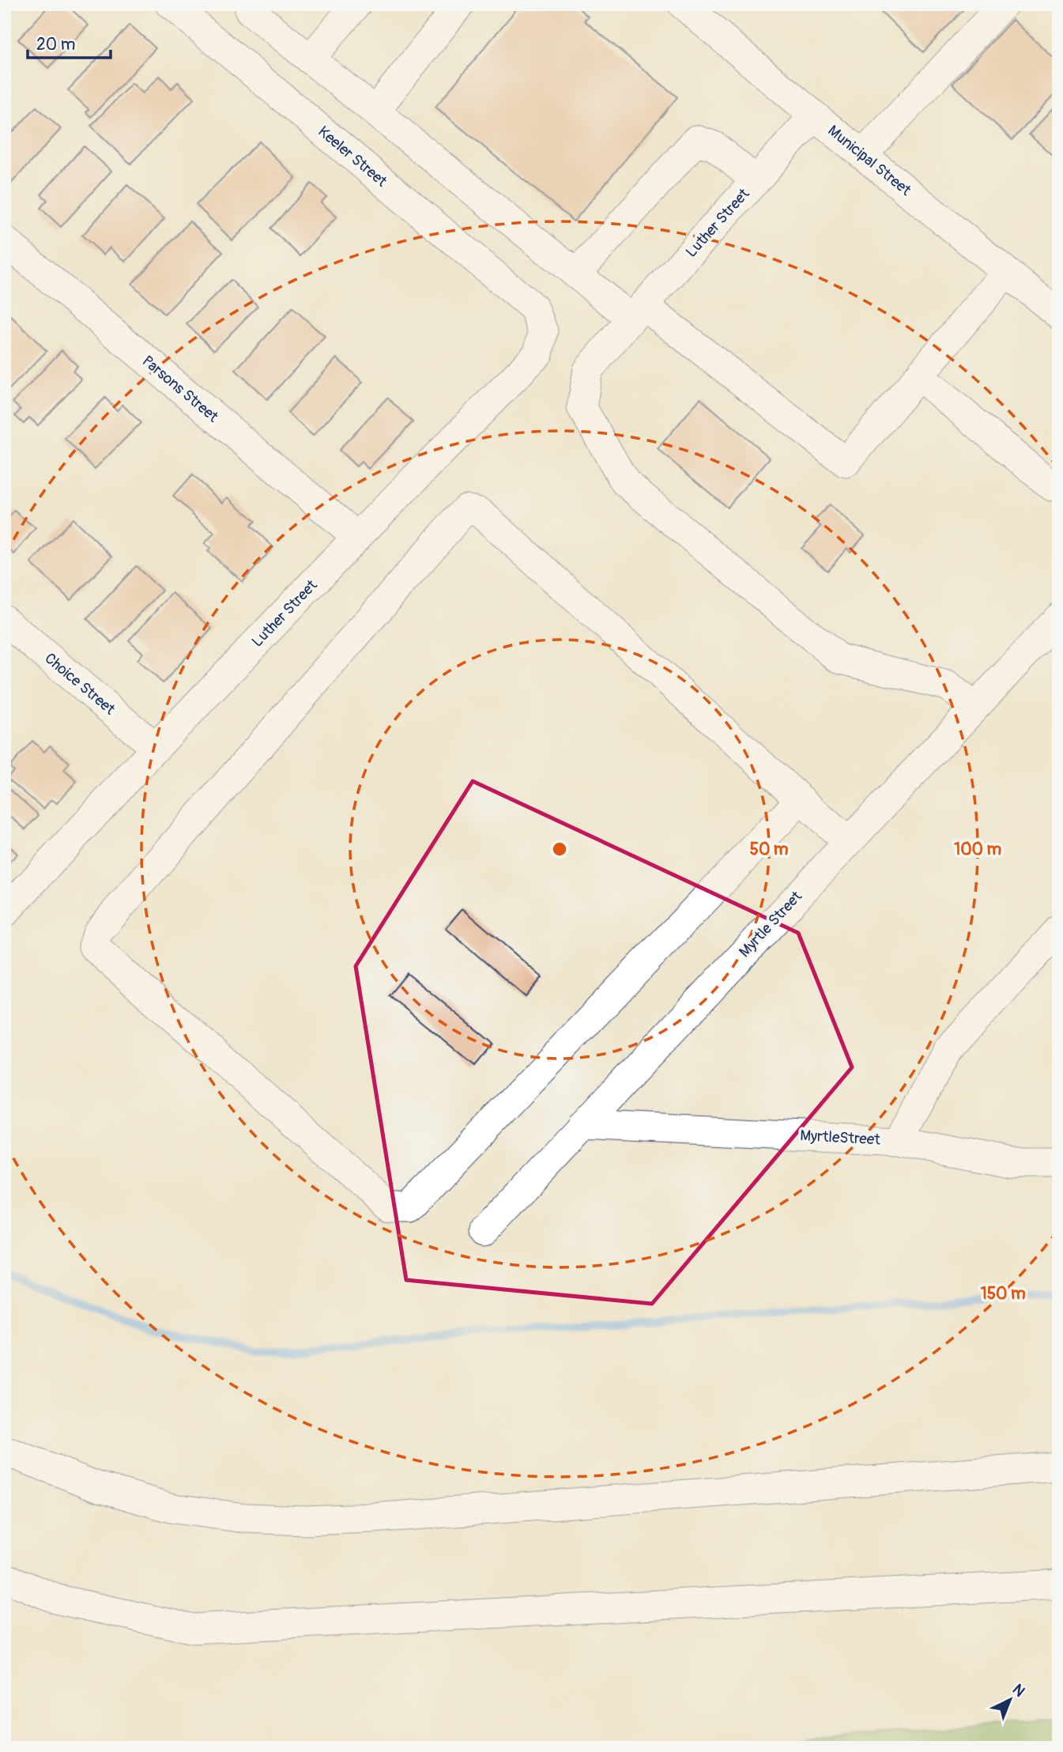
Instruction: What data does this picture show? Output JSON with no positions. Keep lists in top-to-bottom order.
{
  "streets": {
    "street": [
      "Keeler Street",
      "Municipal Street",
      "Luther Street",
      "Parsons Street",
      "Choice Street",
      "Myrtle Street",
      "MyrtleStreet"
    ]
  },
  "crossings": [
    ["Keeler Street", "Luther Street"],
    ["Municipal Street", "Luther Street"],
    ["Luther Street", "Parsons Street"],
    ["Luther Street", "Choice Street"],
    ["Luther Street", "Myrtle Street"],
    ["Myrtle Street", "MyrtleStreet"]
  ],
  "scale_bar": "20 m",
  "north": "top right",
  "rings": ["50 m", "100 m", "150 m"]
}
